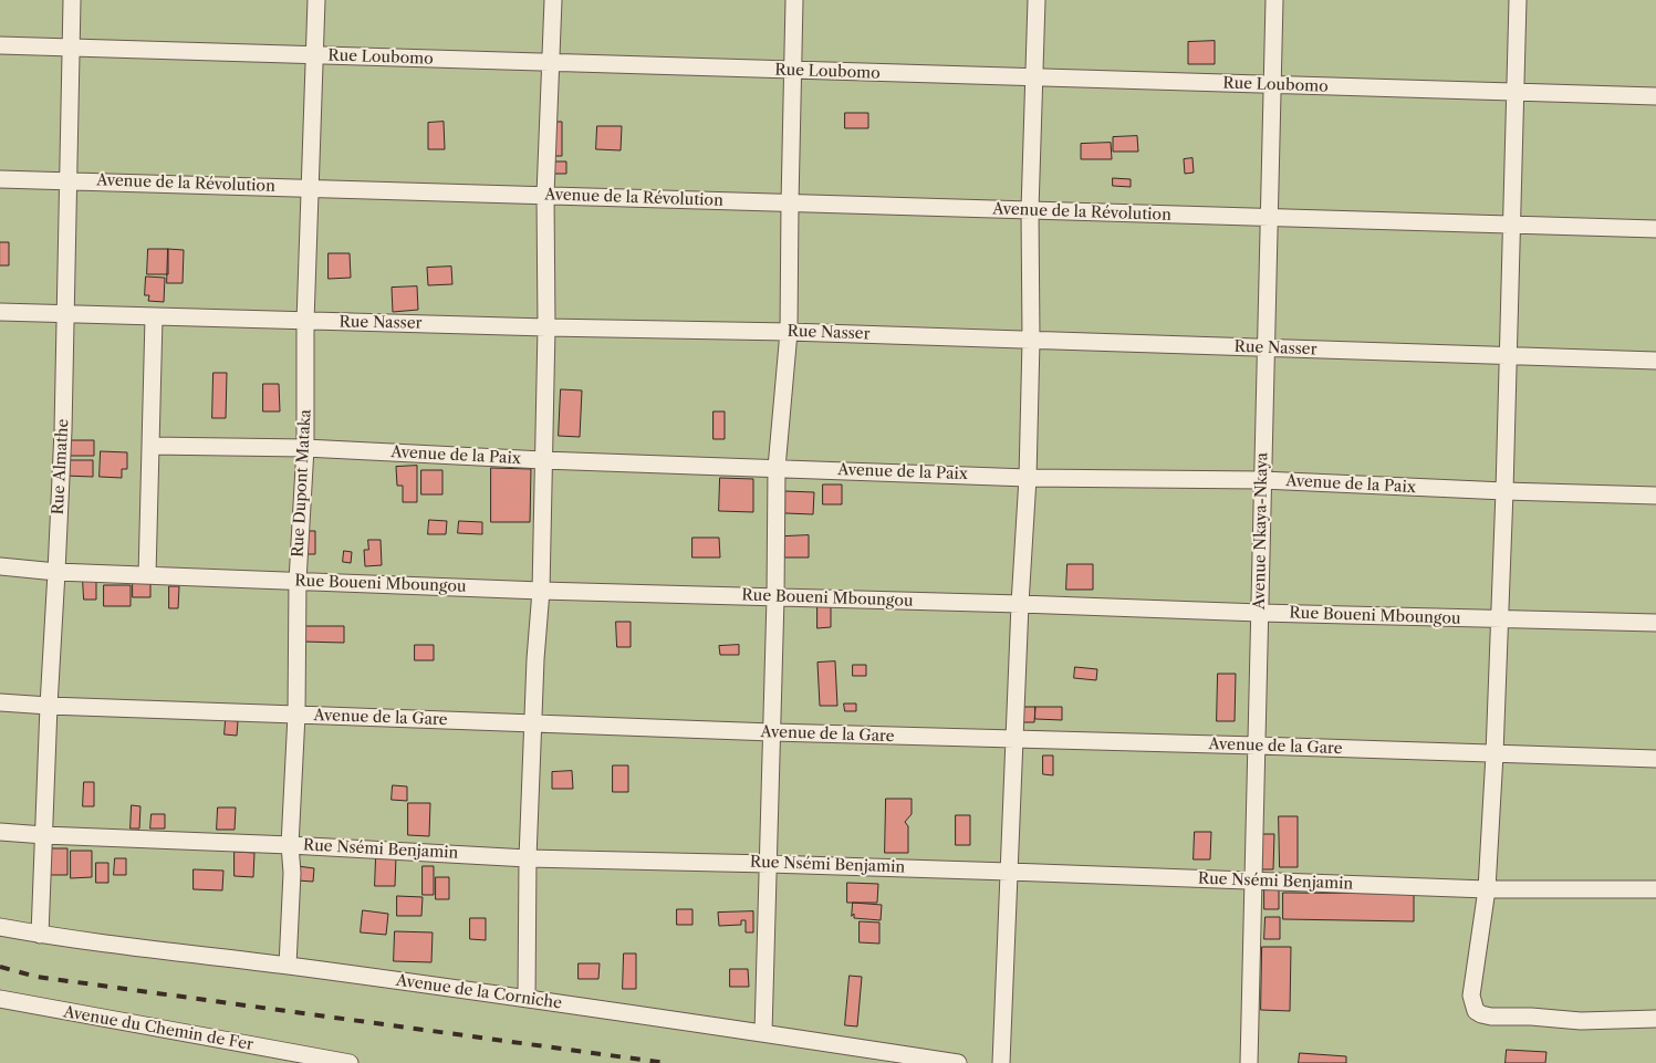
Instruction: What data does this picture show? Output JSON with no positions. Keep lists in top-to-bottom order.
{
  "streets": {
    "street": [
      "Rue Loubomo",
      "Avenue de la Révolution",
      "Rue Nasser",
      "Avenue de la Paix",
      "Rue Almathe",
      "Rue Dupont Mataka",
      "Avenue Nkaya-Nkaya",
      "Rue Boueni Mboungou",
      "Avenue de la Gare",
      "Rue Nsémi Benjamin",
      "Avenue de la Corniche",
      "Avenue du Chemin de Fer"
    ]
  },
  "crossings": [
    ["Rue Loubomo", "Rue Almathe"],
    ["Rue Loubomo", "Rue Dupont Mataka"],
    ["Rue Loubomo", "Avenue Nkaya-Nkaya"],
    ["Avenue de la Révolution", "Rue Almathe"],
    ["Avenue de la Révolution", "Rue Dupont Mataka"],
    ["Avenue de la Révolution", "Avenue Nkaya-Nkaya"],
    ["Rue Nasser", "Rue Almathe"],
    ["Rue Nasser", "Rue Dupont Mataka"],
    ["Rue Nasser", "Avenue Nkaya-Nkaya"],
    ["Avenue de la Paix", "Rue Dupont Mataka"],
    ["Avenue de la Paix", "Avenue Nkaya-Nkaya"],
    ["Rue Almathe", "Rue Boueni Mboungou"],
    ["Rue Almathe", "Avenue de la Gare"],
    ["Rue Almathe", "Rue Nsémi Benjamin"],
    ["Rue Almathe", "Avenue de la Corniche"],
    ["Rue Dupont Mataka", "Rue Boueni Mboungou"],
    ["Rue Dupont Mataka", "Avenue de la Gare"],
    ["Rue Dupont Mataka", "Rue Nsémi Benjamin"],
    ["Rue Dupont Mataka", "Avenue de la Corniche"],
    ["Avenue Nkaya-Nkaya", "Rue Boueni Mboungou"],
    ["Avenue Nkaya-Nkaya", "Avenue de la Gare"],
    ["Avenue Nkaya-Nkaya", "Rue Nsémi Benjamin"]
  ]
}
